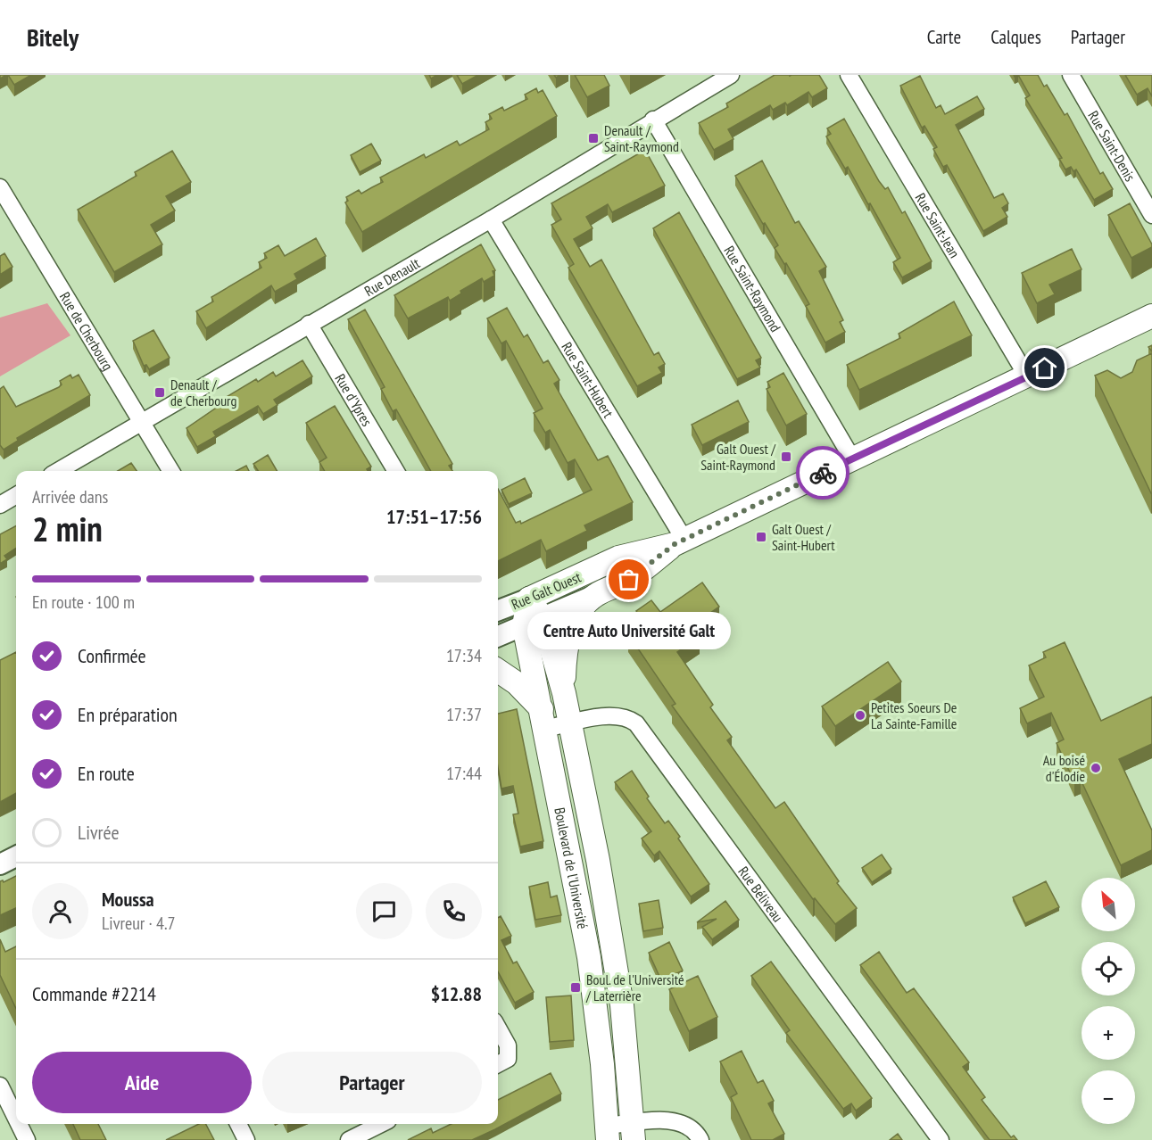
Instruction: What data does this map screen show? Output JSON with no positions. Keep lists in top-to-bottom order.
{
  "streets": {
    "main road": ["Rue Galt Ouest", "Boulevard de l'Université"],
    "street": [
      "Rue Saint-Denis",
      "Rue Saint-Jean",
      "Rue Denault",
      "Rue Saint-Raymond",
      "Rue de Cherbourg",
      "Rue Saint-Hubert",
      "Rue d'Ypres",
      "Rue Béliveau"
    ]
  },
  "crossings": [
    ["Rue Saint-Jean", "Rue Galt Ouest"],
    ["Rue Denault", "Rue Saint-Raymond"],
    ["Rue Denault", "Rue de Cherbourg"],
    ["Rue Denault", "Rue Saint-Hubert"],
    ["Rue Denault", "Rue d'Ypres"],
    ["Rue Saint-Raymond", "Rue Galt Ouest"],
    ["Rue Saint-Hubert", "Rue Galt Ouest"],
    ["Rue Galt Ouest", "Boulevard de l'Université"],
    ["Boulevard de l'Université", "Rue Béliveau"]
  ],
  "places": {
    "transit": [
      "Denault / Saint-Raymond",
      "Denault / de Cherbourg",
      "Galt Ouest / Saint-Raymond",
      "Galt Ouest / Saint-Hubert",
      "Boul. de l'Université / Laterrière"
    ],
    "other": ["Centre Auto Université Galt", "Petites Soeurs De La Sainte-Famille", "Au boisé d'Élodie"]
  },
  "north": "top left",
  "page": {
    "header": "Bitely",
    "nav": ["Carte", "Calques", "Partager"],
    "heading": ["2 min", "Arrivée dans", "17:51–17:56"],
    "panel": [
      "Moussa",
      "Livreur · 4.7",
      "Commande #2214",
      "$12.88"
    ],
    "bar": "En route · 100 m",
    "bubble": "Centre Auto Université Galt",
    "list": [
      ["Confirmée", "17:34"],
      ["En préparation", "17:37"],
      ["En route", "17:44"],
      "Livrée"
    ],
    "map_buttons": ["+", "−"],
    "buttons": ["Aide", "Partager"]
  }
}
